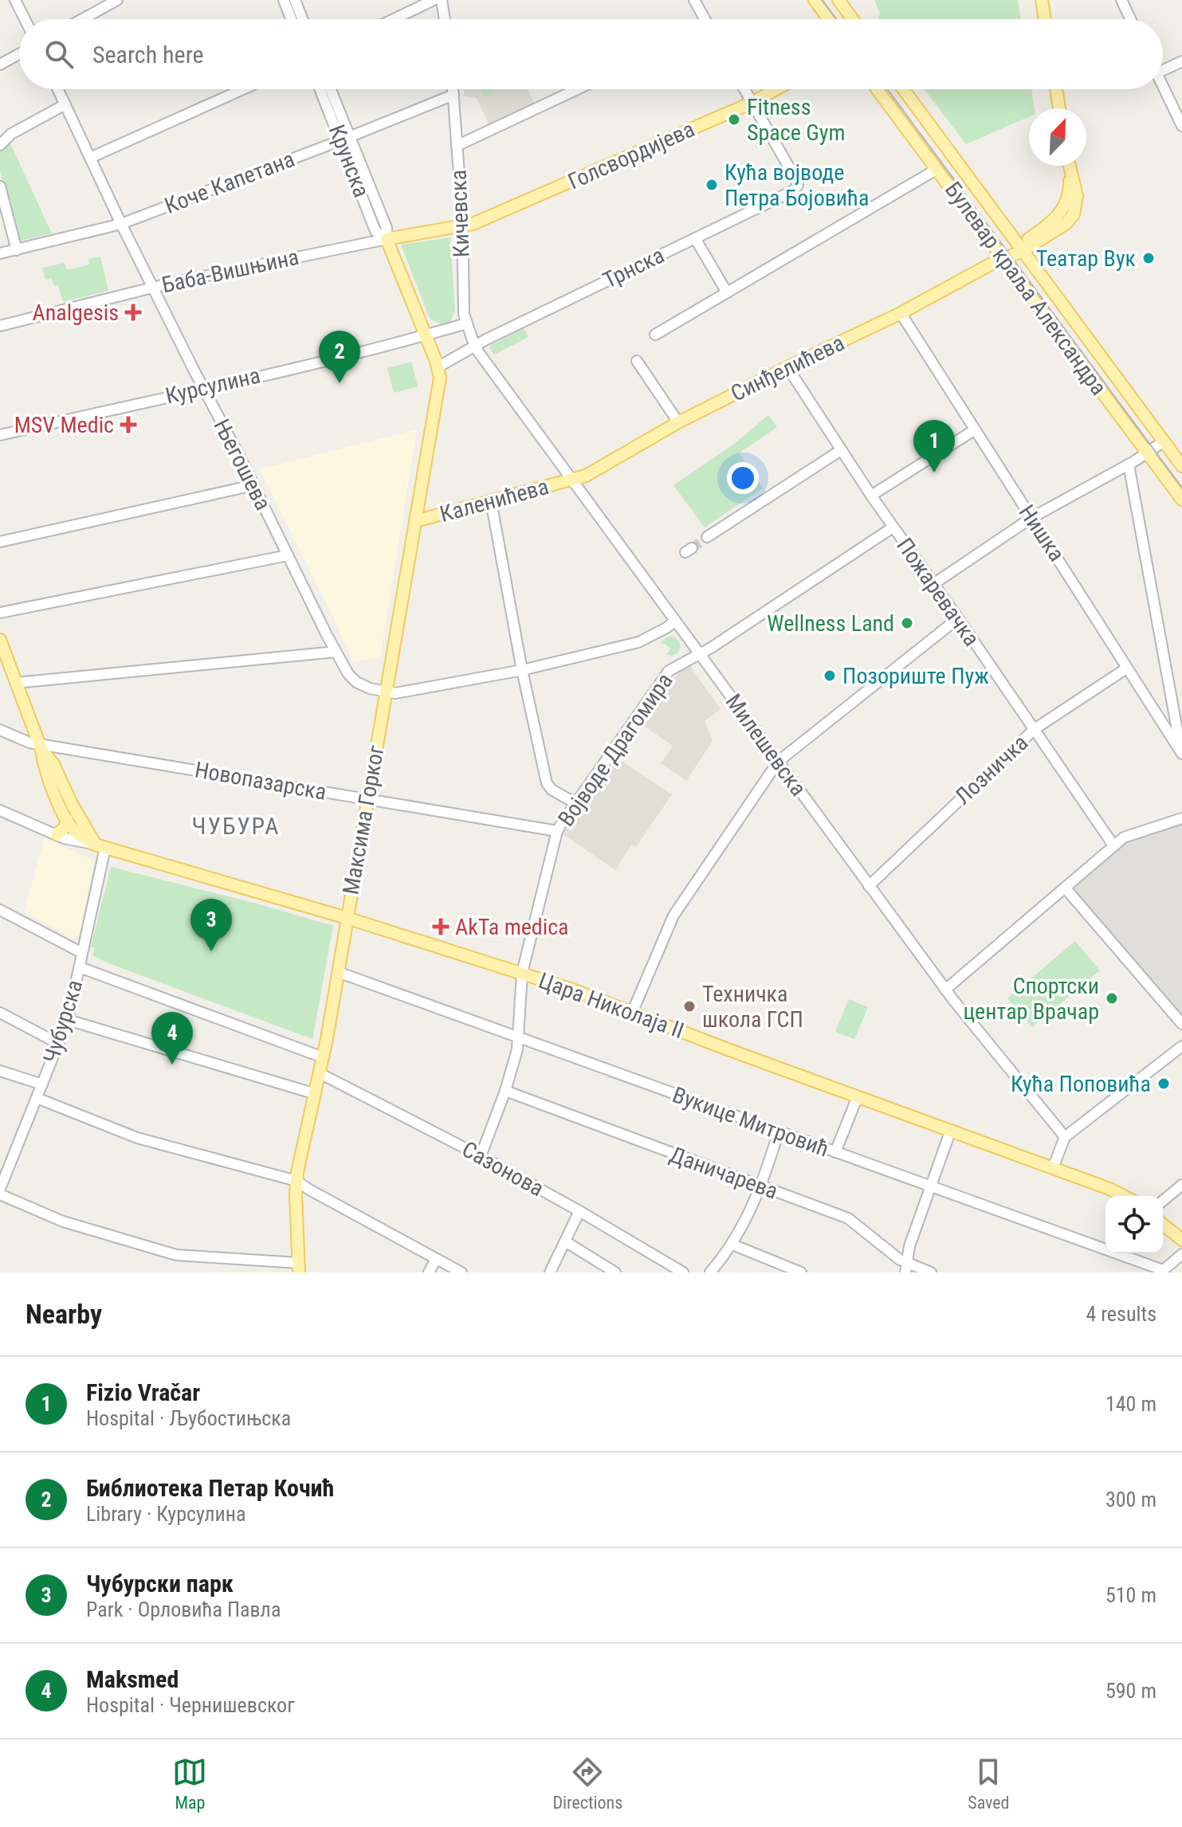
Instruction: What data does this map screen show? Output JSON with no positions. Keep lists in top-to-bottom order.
{
  "streets": {
    "main road": [
      "Голсвордијева",
      "Крунска",
      "Баба-Вишњина",
      "Булевар краља Александра",
      "Синђелићева",
      "Каленићева",
      "Максима Горког",
      "Цара Николаја II"
    ],
    "street": [
      "Коче Капетана",
      "Кичевска",
      "Трнска",
      "Курсулина",
      "Његошева",
      "Нишка",
      "Пожаревачка",
      "Милешевска",
      "Војводе Драгомира",
      "Лозничка",
      "Новопазарска",
      "Чубурска",
      "Вукице Митровић",
      "Сазонова",
      "Даничарева"
    ]
  },
  "crossings": [
    ["Голсвордијева", "Кичевска"],
    ["Голсвордијева", "Трнска"],
    ["Голсвордијева", "Баба-Вишњина"],
    ["Крунска", "Коче Капетана"],
    ["Крунска", "Трнска"],
    ["Крунска", "Баба-Вишњина"],
    ["Крунска", "Курсулина"],
    ["Крунска", "Максима Горког"],
    ["Коче Капетана", "Кичевска"],
    ["Коче Капетана", "Његошева"],
    ["Кичевска", "Трнска"],
    ["Кичевска", "Баба-Вишњина"],
    ["Кичевска", "Курсулина"],
    ["Кичевска", "Милешевска"],
    ["Трнска", "Милешевска"],
    ["Трнска", "Максима Горког"],
    ["Баба-Вишњина", "Његошева"],
    ["Булевар краља Александра", "Синђелићева"],
    ["Синђелићева", "Каленићева"],
    ["Синђелићева", "Нишка"],
    ["Синђелићева", "Пожаревачка"],
    ["Синђелићева", "Милешевска"],
    ["Курсулина", "Његошева"],
    ["Његошева", "Максима Горког"],
    ["Каленићева", "Милешевска"],
    ["Каленићева", "Максима Горког"],
    ["Нишка", "Лозничка"],
    ["Пожаревачка", "Војводе Драгомира"],
    ["Пожаревачка", "Лозничка"],
    ["Милешевска", "Војводе Драгомира"],
    ["Милешевска", "Лозничка"],
    ["Војводе Драгомира", "Новопазарска"],
    ["Војводе Драгомира", "Цара Николаја II"],
    ["Војводе Драгомира", "Вукице Митровић"],
    ["Војводе Драгомира", "Сазонова"],
    ["Војводе Драгомира", "Даничарева"],
    ["Новопазарска", "Максима Горког"],
    ["Максима Горког", "Цара Николаја II"],
    ["Максима Горког", "Вукице Митровић"],
    ["Максима Горког", "Сазонова"],
    ["Цара Николаја II", "Чубурска"]
  ],
  "districts": ["ЧУБУРА"],
  "places": {
    "other": [
      "Fitness Space Gym",
      "Кућа војводе Петра Бојовића",
      "Театар Вук",
      "Wellness Land",
      "Позориште Пуж",
      "Спортски центар Врачар",
      "Техничка школа ГСП",
      "Кућа Поповића"
    ],
    "health": ["Analgesis", "MSV Medic", "AkTa medica"]
  },
  "north": "top right",
  "page": {
    "search": "Search here",
    "pins": [
      "2",
      "1",
      "3",
      "4"
    ],
    "heading": ["Nearby", "4 results"],
    "list": [
      {
        "mark": "1",
        "name": "Fizio Vračar",
        "note": "Hospital · Љубостињска",
        "value": "140 m"
      },
      {
        "mark": "2",
        "name": "Библиотека Петар Кочић",
        "note": "Library · Курсулина",
        "value": "300 m"
      },
      {
        "mark": "3",
        "name": "Чубурски парк",
        "note": "Park · Орловића Павла",
        "value": "510 m"
      },
      {
        "mark": "4",
        "name": "Maksmed",
        "note": "Hospital · Чернишевског",
        "value": "590 m"
      }
    ],
    "nav": ["Map", "Directions", "Saved"]
  }
}
